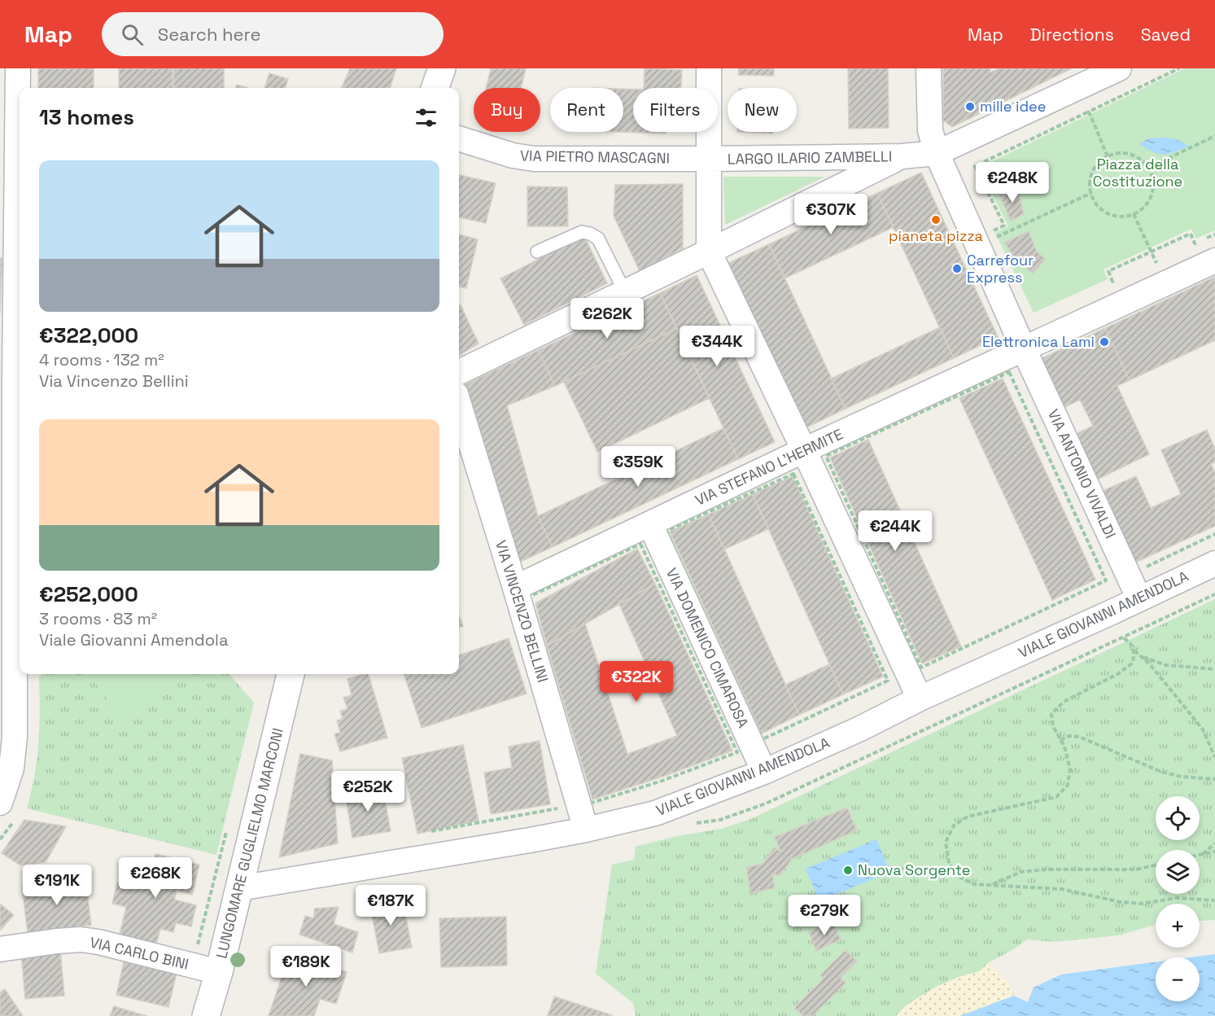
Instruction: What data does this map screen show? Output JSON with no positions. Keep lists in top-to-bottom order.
{
  "streets": {
    "street": [
      "VIA PIETRO MASCAGNI",
      "LARGO ILARIO ZAMBELLI",
      "VIA STEFANO L'HERMITE",
      "VIA ANTONIO VIVALDI",
      "VIA VINCENZO BELLINI",
      "VIALE GIOVANNI AMENDOLA",
      "VIA DOMENICO CIMAROSA",
      "LUNGOMARE GUGLIELMO MARCONI",
      "VIA CARLO BINI"
    ]
  },
  "crossings": [
    ["VIA PIETRO MASCAGNI", "LARGO ILARIO ZAMBELLI"],
    ["VIA STEFANO L'HERMITE", "VIA ANTONIO VIVALDI"],
    ["VIA STEFANO L'HERMITE", "VIA VINCENZO BELLINI"],
    ["VIA STEFANO L'HERMITE", "VIA DOMENICO CIMAROSA"],
    ["VIA ANTONIO VIVALDI", "VIALE GIOVANNI AMENDOLA"],
    ["VIA VINCENZO BELLINI", "VIALE GIOVANNI AMENDOLA"],
    ["VIALE GIOVANNI AMENDOLA", "VIA DOMENICO CIMAROSA"],
    ["VIALE GIOVANNI AMENDOLA", "LUNGOMARE GUGLIELMO MARCONI"],
    ["LUNGOMARE GUGLIELMO MARCONI", "VIA CARLO BINI"]
  ],
  "parks": ["Piazza della Costituzione"],
  "places": [
    "mille idee",
    "pianeta pizza",
    "Carrefour Express",
    "Elettronica Lami",
    "Nuova Sorgente"
  ],
  "page": {
    "header": "Map",
    "search": "Search here",
    "nav": ["Map", "Directions", "Saved"],
    "chip": [
      "Buy",
      "Rent",
      "Filters",
      "New"
    ],
    "heading": "13 homes",
    "list": [
      {
        "name": "€322,000",
        "note": "4 rooms · 132 m² · Via Vincenzo Bellini"
      },
      {
        "name": "€252,000",
        "note": "3 rooms · 83 m² · Viale Giovanni Amendola"
      }
    ],
    "price": [
      "€248K",
      "€307K",
      "€262K",
      "€344K",
      "€359K",
      "€244K",
      "€322K",
      "€252K",
      "€268K",
      "€191K",
      "€187K",
      "€279K",
      "€189K"
    ],
    "map_buttons": ["+", "−"]
  }
}
